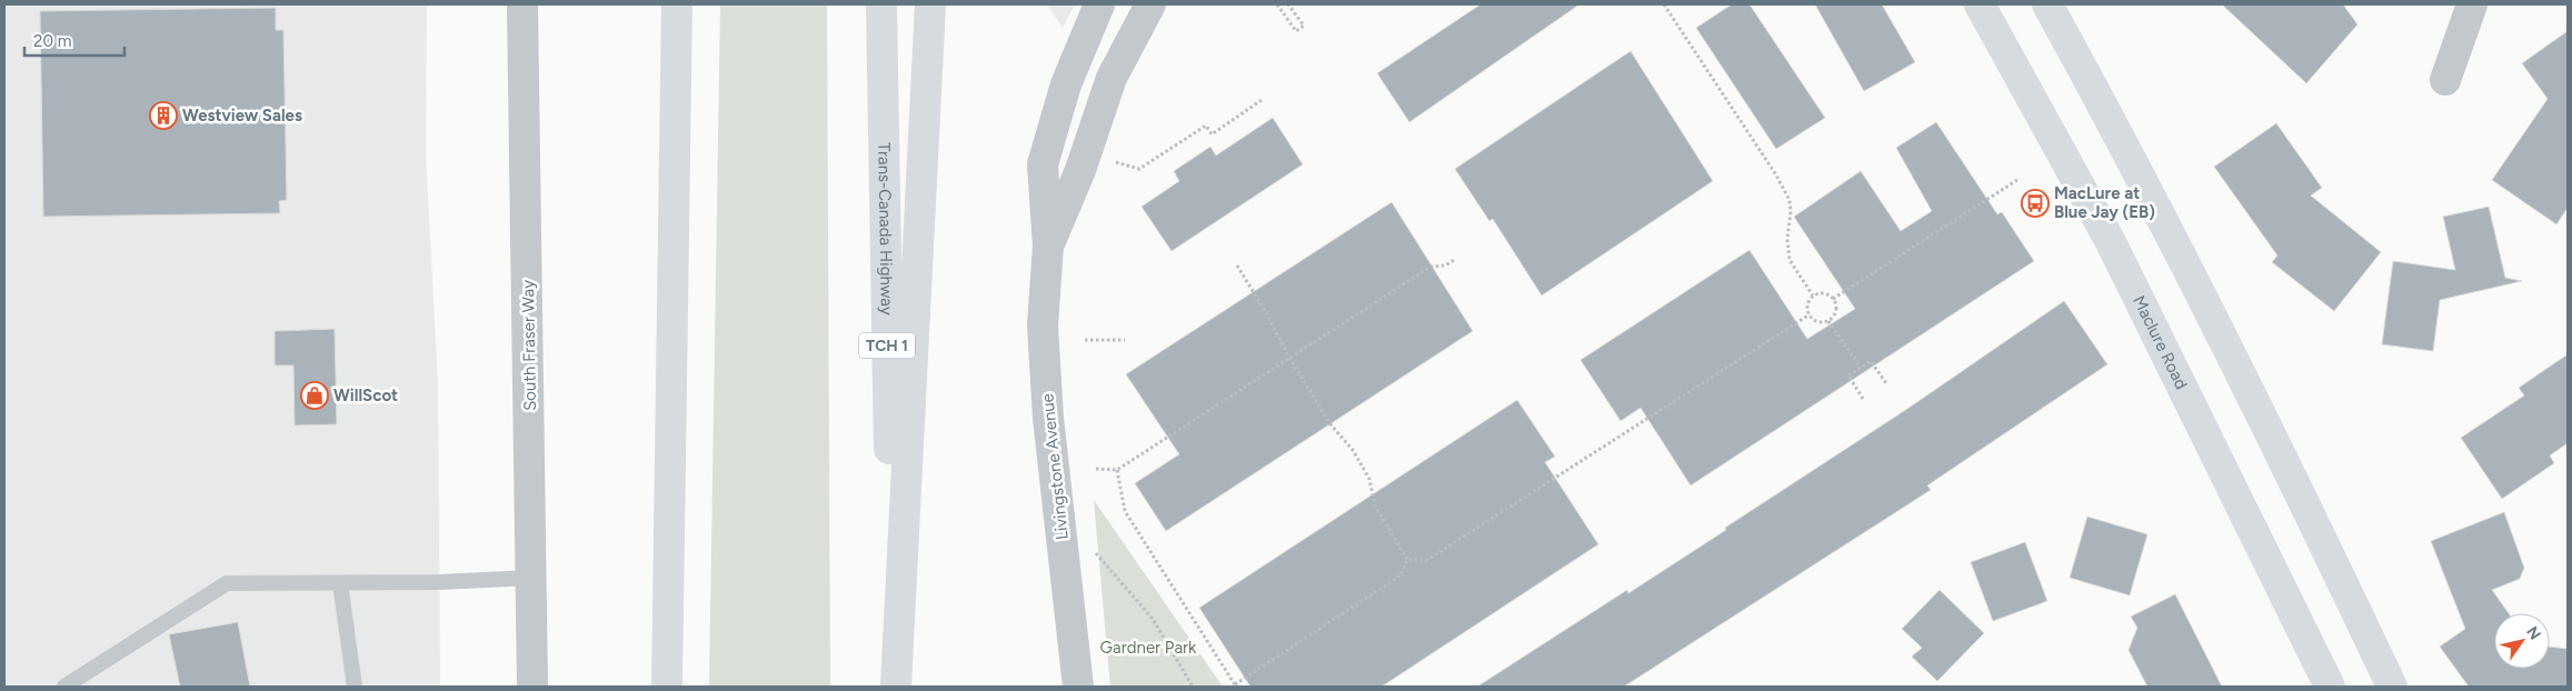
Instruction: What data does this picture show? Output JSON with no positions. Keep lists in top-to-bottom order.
{
  "streets": {
    "main road": ["Trans-Canada Highway", "Maclure Road", "TCH 1"],
    "street": ["South Fraser Way", "Livingstone Avenue"]
  },
  "parks": ["Gardner Park"],
  "places": {
    "building": ["Westview Sales"],
    "bus stop": ["MacLure at Blue Jay (EB)"],
    "shop": ["WillScot"]
  },
  "scale_bar": "20 m",
  "north": "top right"
}
